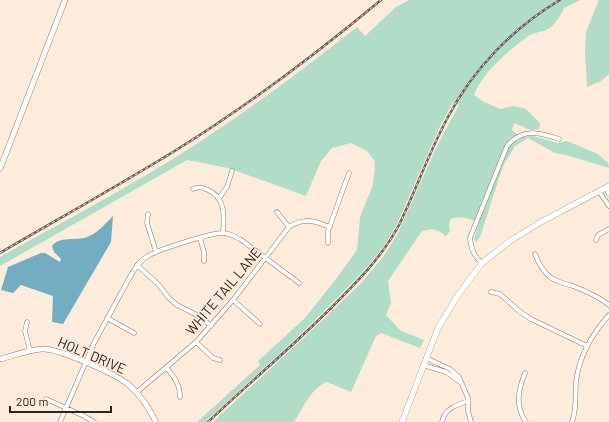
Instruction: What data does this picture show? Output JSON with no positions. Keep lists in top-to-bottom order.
{
  "streets": {
    "street": ["WHITE TAIL LANE", "HOLT DRIVE"]
  },
  "crossings": [
    ["WHITE TAIL LANE", "HOLT DRIVE"]
  ],
  "scale_bar": "200 m"
}
